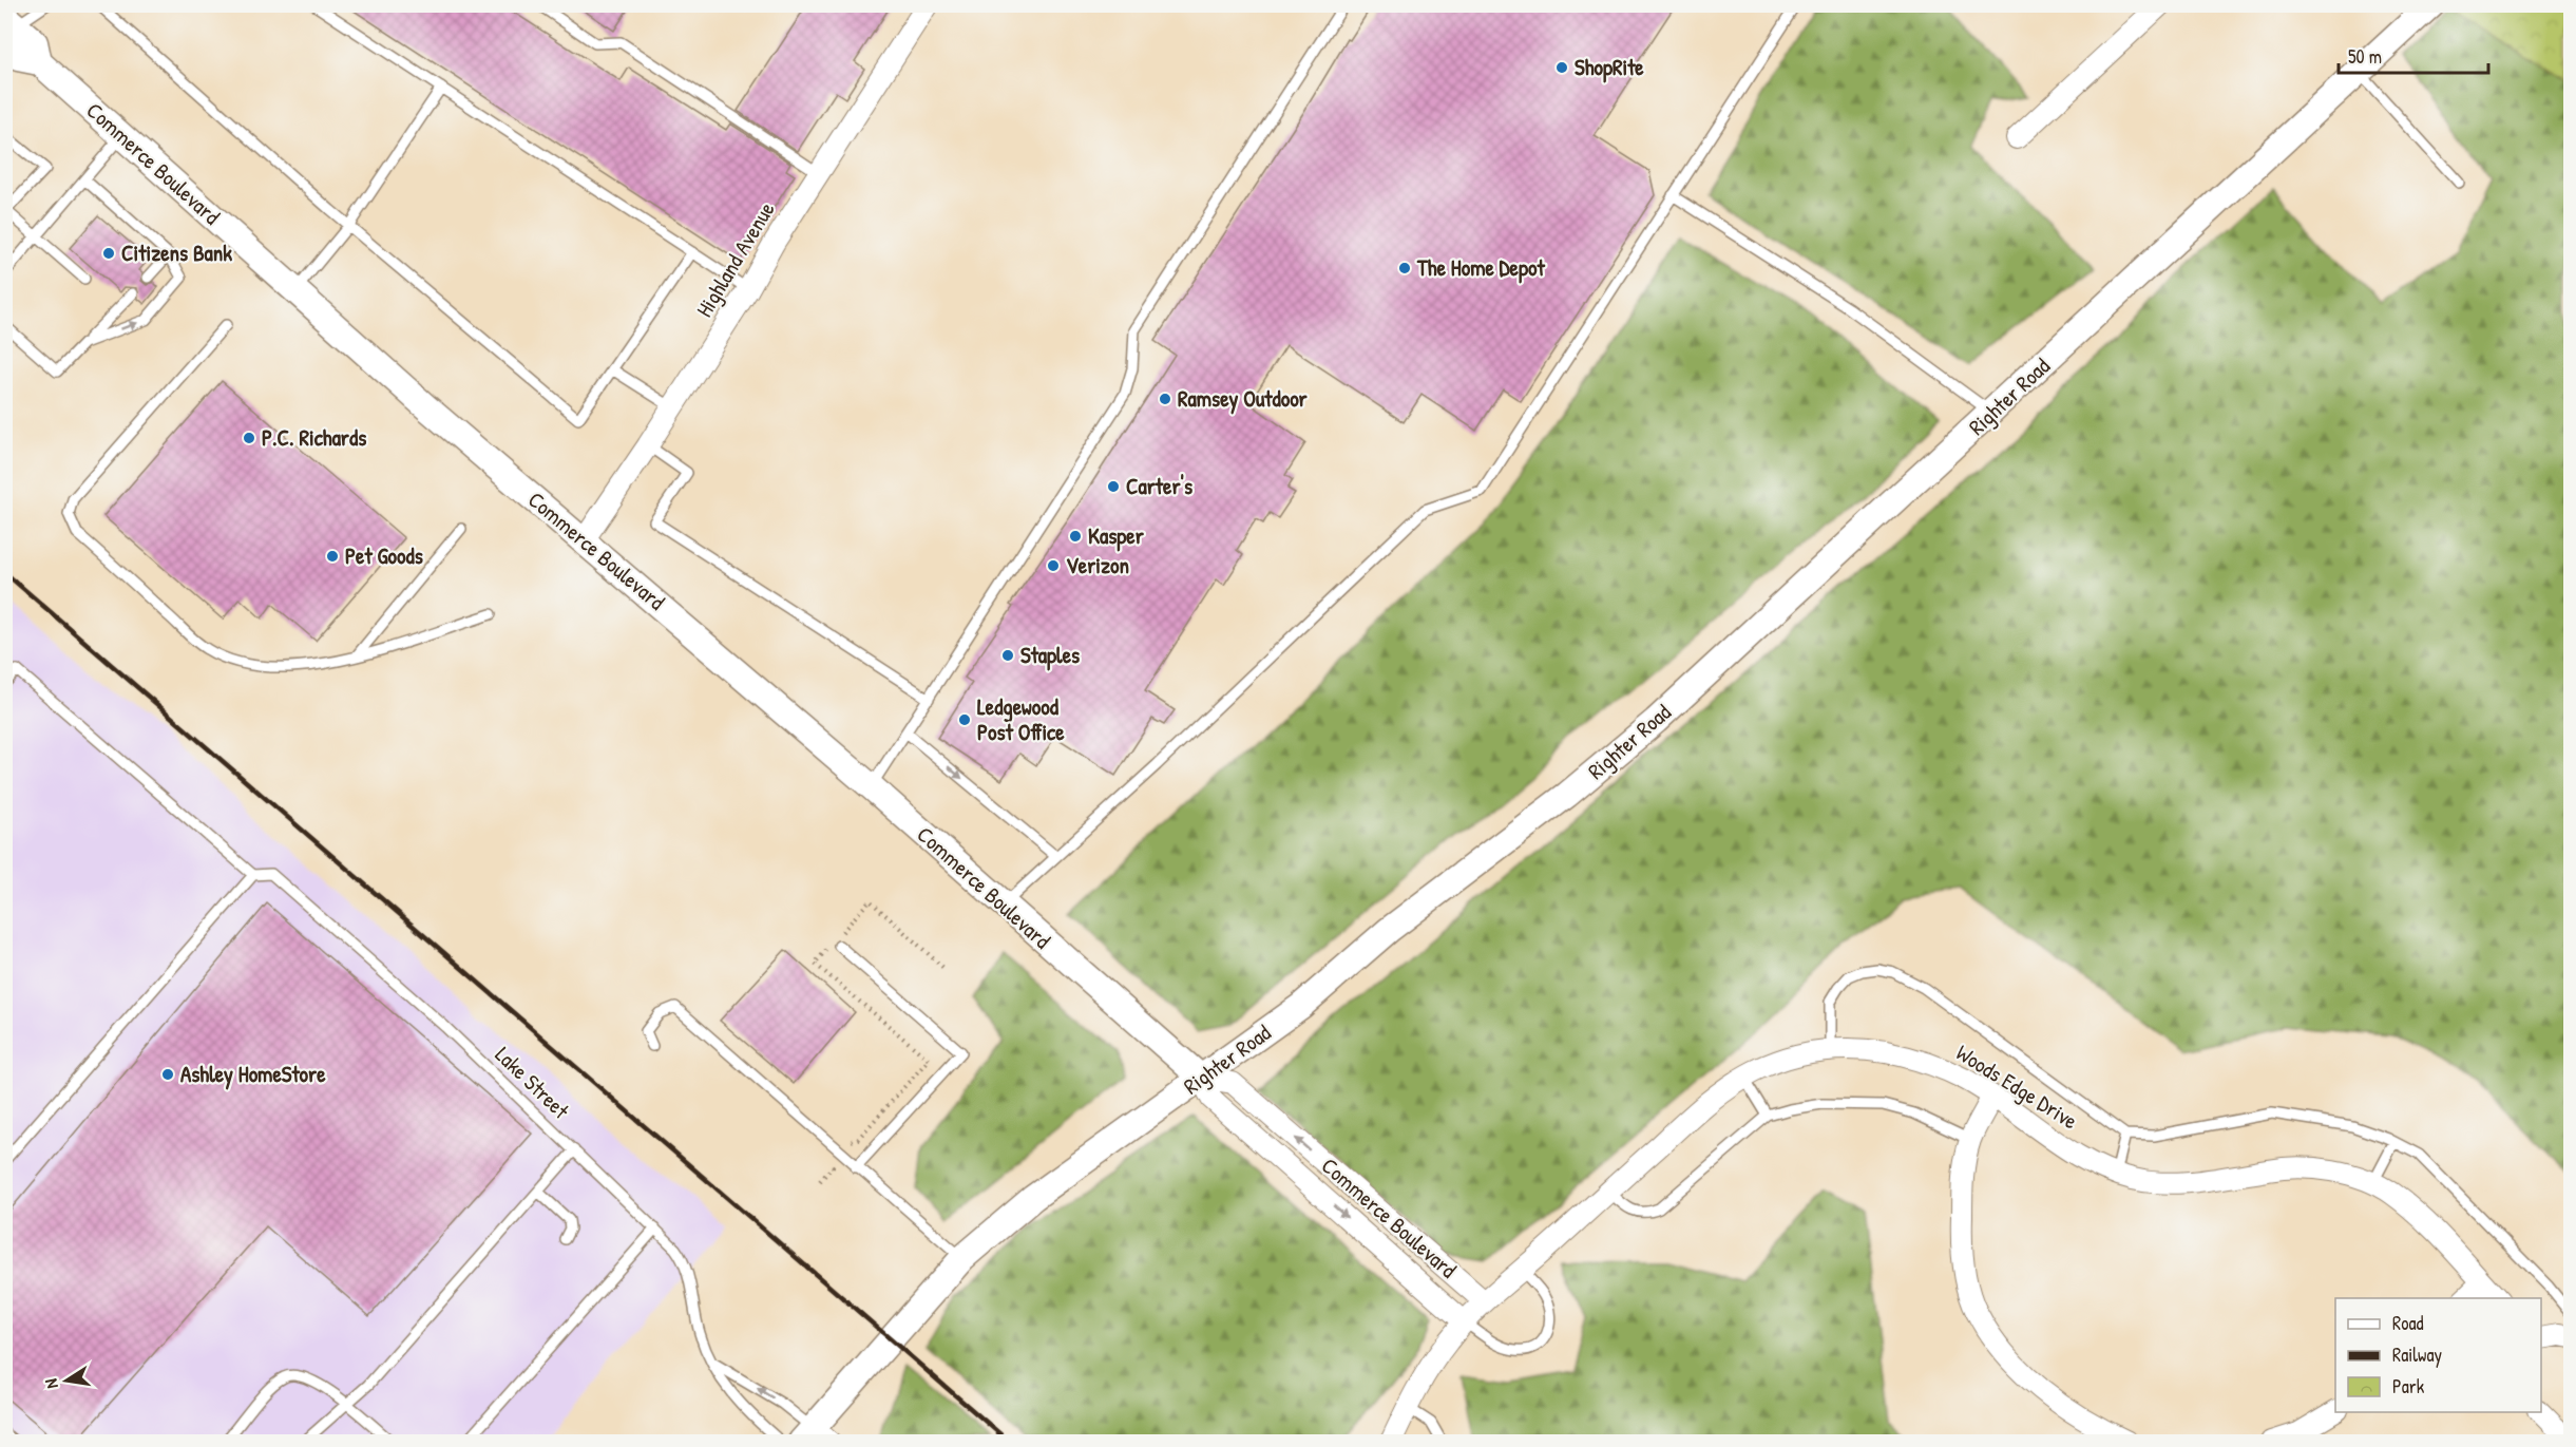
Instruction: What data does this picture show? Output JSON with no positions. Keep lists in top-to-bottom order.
{
  "streets": {
    "street": [
      "Commerce Boulevard",
      "Highland Avenue",
      "Righter Road",
      "Woods Edge Drive"
    ],
    "lane": ["Lake Street"]
  },
  "crossings": [
    ["Commerce Boulevard", "Highland Avenue"],
    ["Commerce Boulevard", "Righter Road"],
    ["Commerce Boulevard", "Woods Edge Drive"]
  ],
  "places": [
    "ShopRite",
    "Citizens Bank",
    "The Home Depot",
    "Ramsey Outdoor",
    "P.C. Richards",
    "Carter's",
    "Kasper",
    "Pet Goods",
    "Verizon",
    "Staples",
    "Ledgewood Post Office",
    "Ashley HomeStore"
  ],
  "legend": ["Road", "Railway", "Park"],
  "scale_bar": "50 m",
  "north": "left"
}
